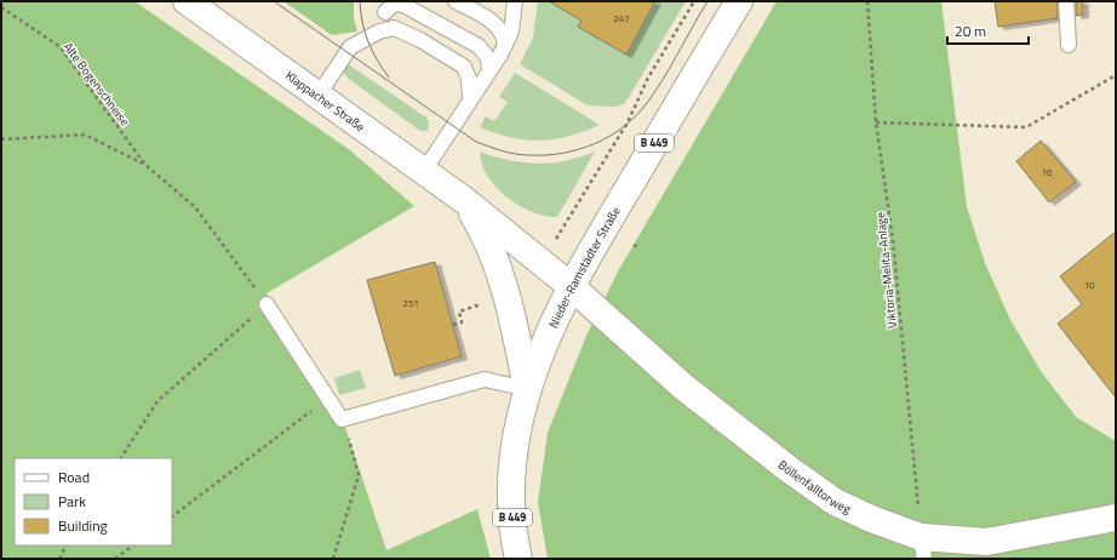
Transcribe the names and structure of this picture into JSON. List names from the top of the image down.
{
  "streets": {
    "main road": [
      "Klappacher Straße",
      "B 449",
      "Nieder-Ramstädter Straße",
      "Böllenfalltorweg"
    ],
    "path": ["Alte Bogenschneise", "Viktoria-Melita-Anlage"]
  },
  "crossings": [
    ["Klappacher Straße", "Nieder-Ramstädter Straße"],
    ["Klappacher Straße", "Böllenfalltorweg"],
    ["Nieder-Ramstädter Straße", "Böllenfalltorweg"],
    ["Viktoria-Melita-Anlage", "Böllenfalltorweg"]
  ],
  "house_numbers": [
    "247",
    "16",
    "10",
    "251"
  ],
  "legend": ["Road", "Park", "Building"],
  "scale_bar": "20 m"
}
